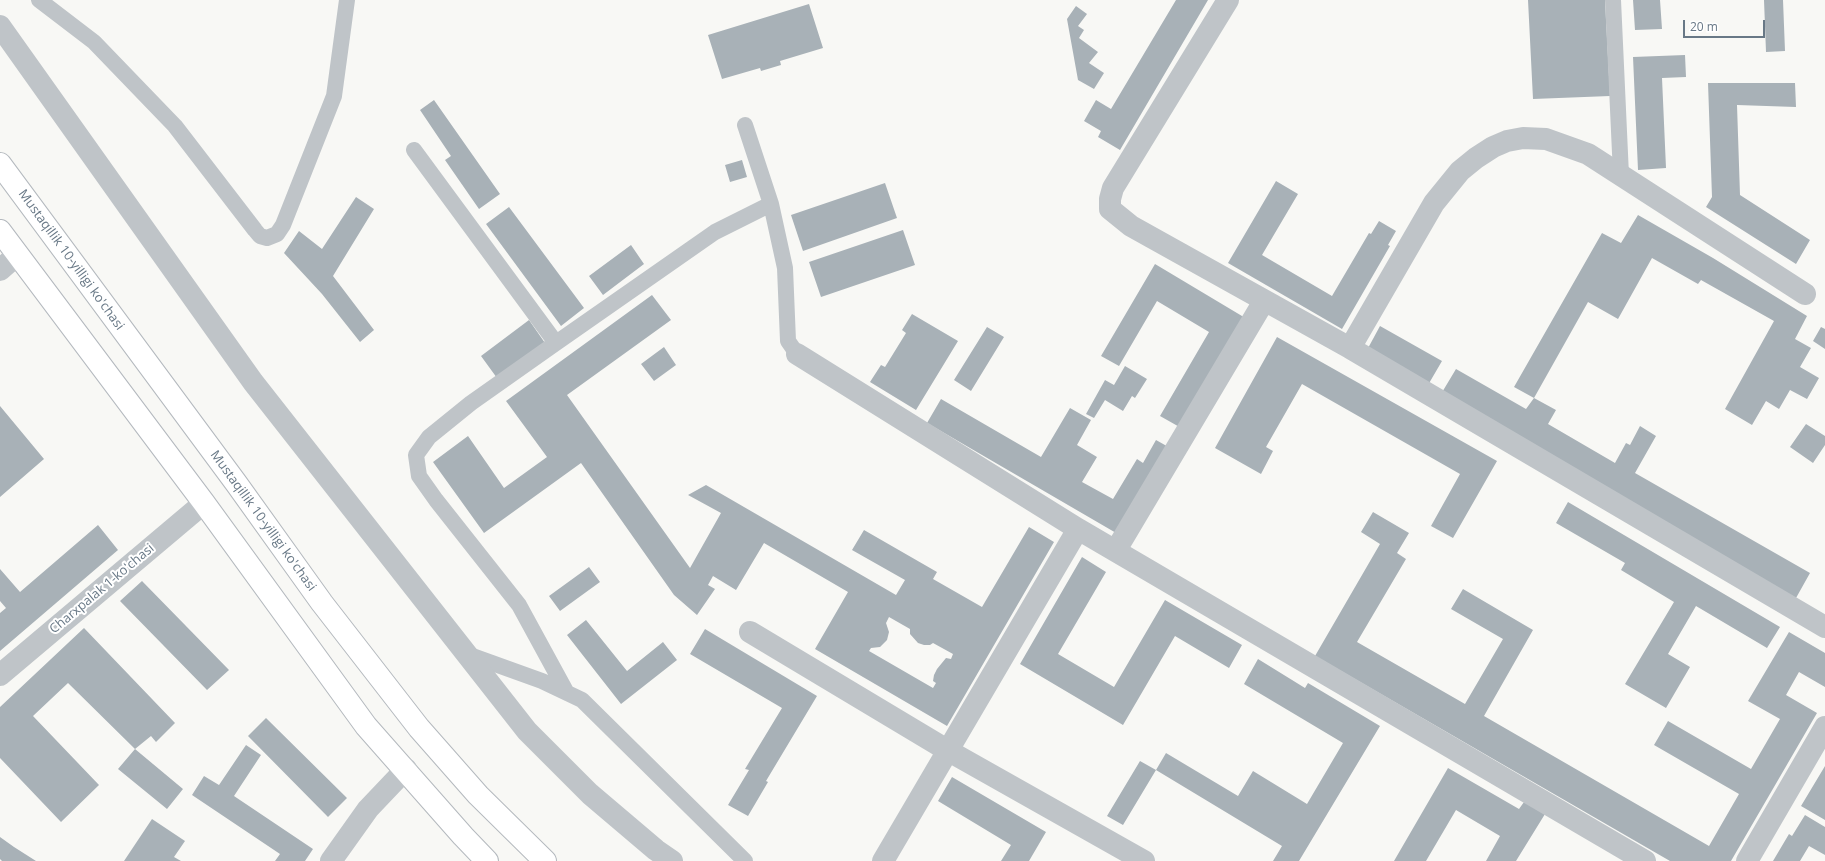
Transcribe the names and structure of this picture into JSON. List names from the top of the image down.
{
  "streets": {
    "main road": ["Mustaqillik 10-yilligi ko'chasi"],
    "street": ["Charxpalak 1-koʻchasi"]
  },
  "scale_bar": "20 m"
}
